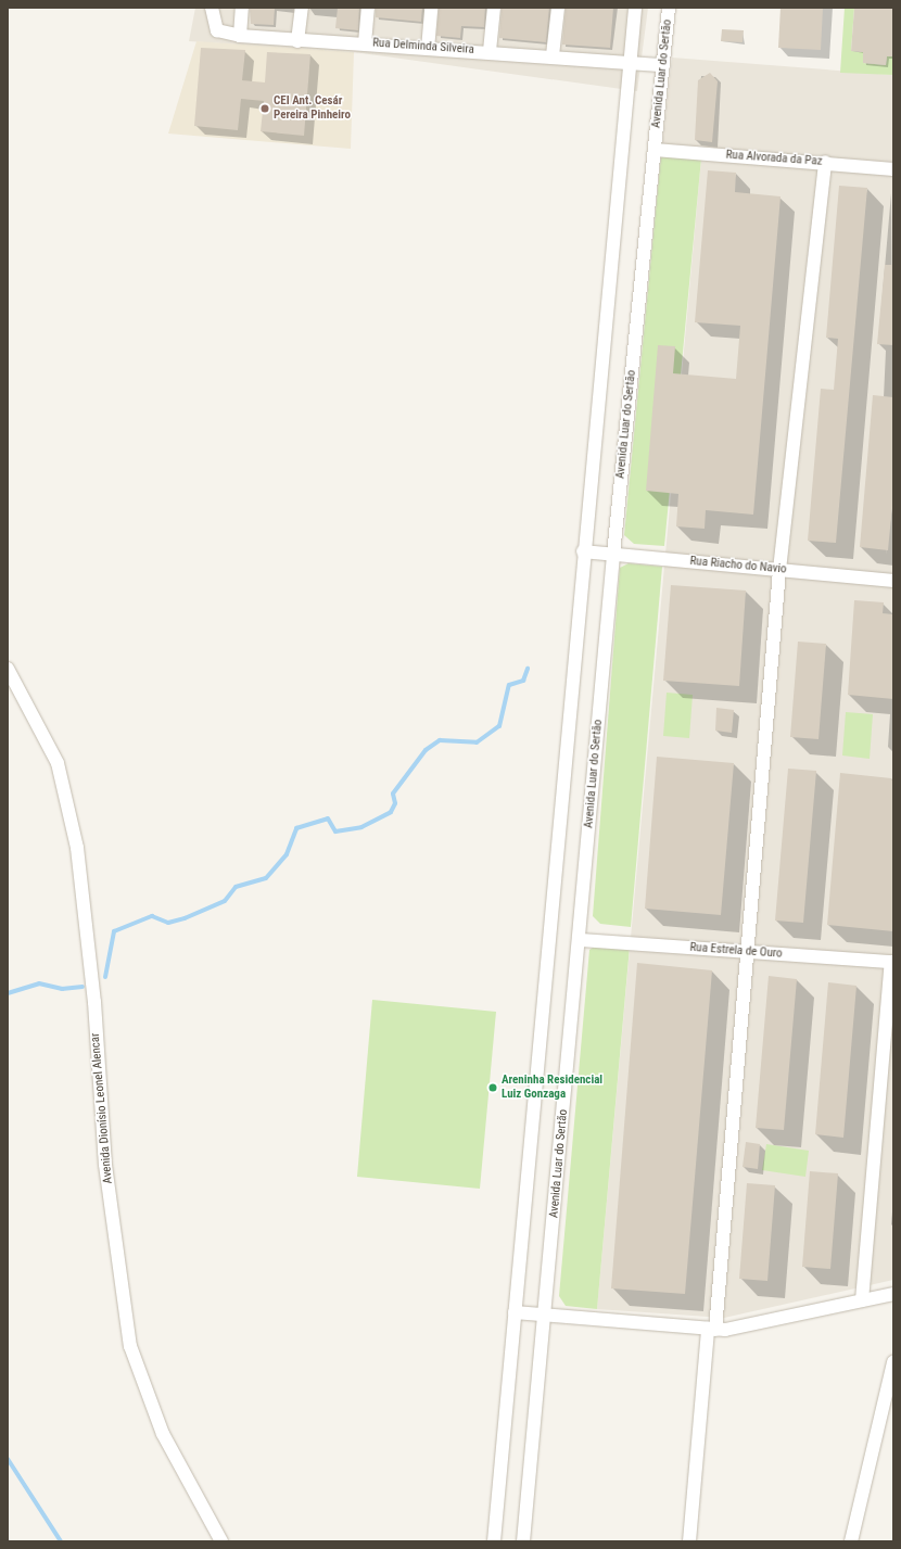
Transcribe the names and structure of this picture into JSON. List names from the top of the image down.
{
  "streets": {
    "street": [
      "Rua Delminda Silveira",
      "Avenida Luar do Sertão",
      "Rua Alvorada da Paz",
      "Rua Riacho do Navio",
      "Rua Estrela de Ouro",
      "Avenida Dionísio Leonel Alencar"
    ]
  },
  "crossings": [
    ["Rua Delminda Silveira", "Avenida Luar do Sertão"],
    ["Avenida Luar do Sertão", "Rua Alvorada da Paz"],
    ["Avenida Luar do Sertão", "Rua Riacho do Navio"],
    ["Avenida Luar do Sertão", "Rua Estrela de Ouro"]
  ],
  "places": ["CEI Ant. Cesár Pereira Pinheiro", "Areninha Residencial Luiz Gonzaga"]
}
